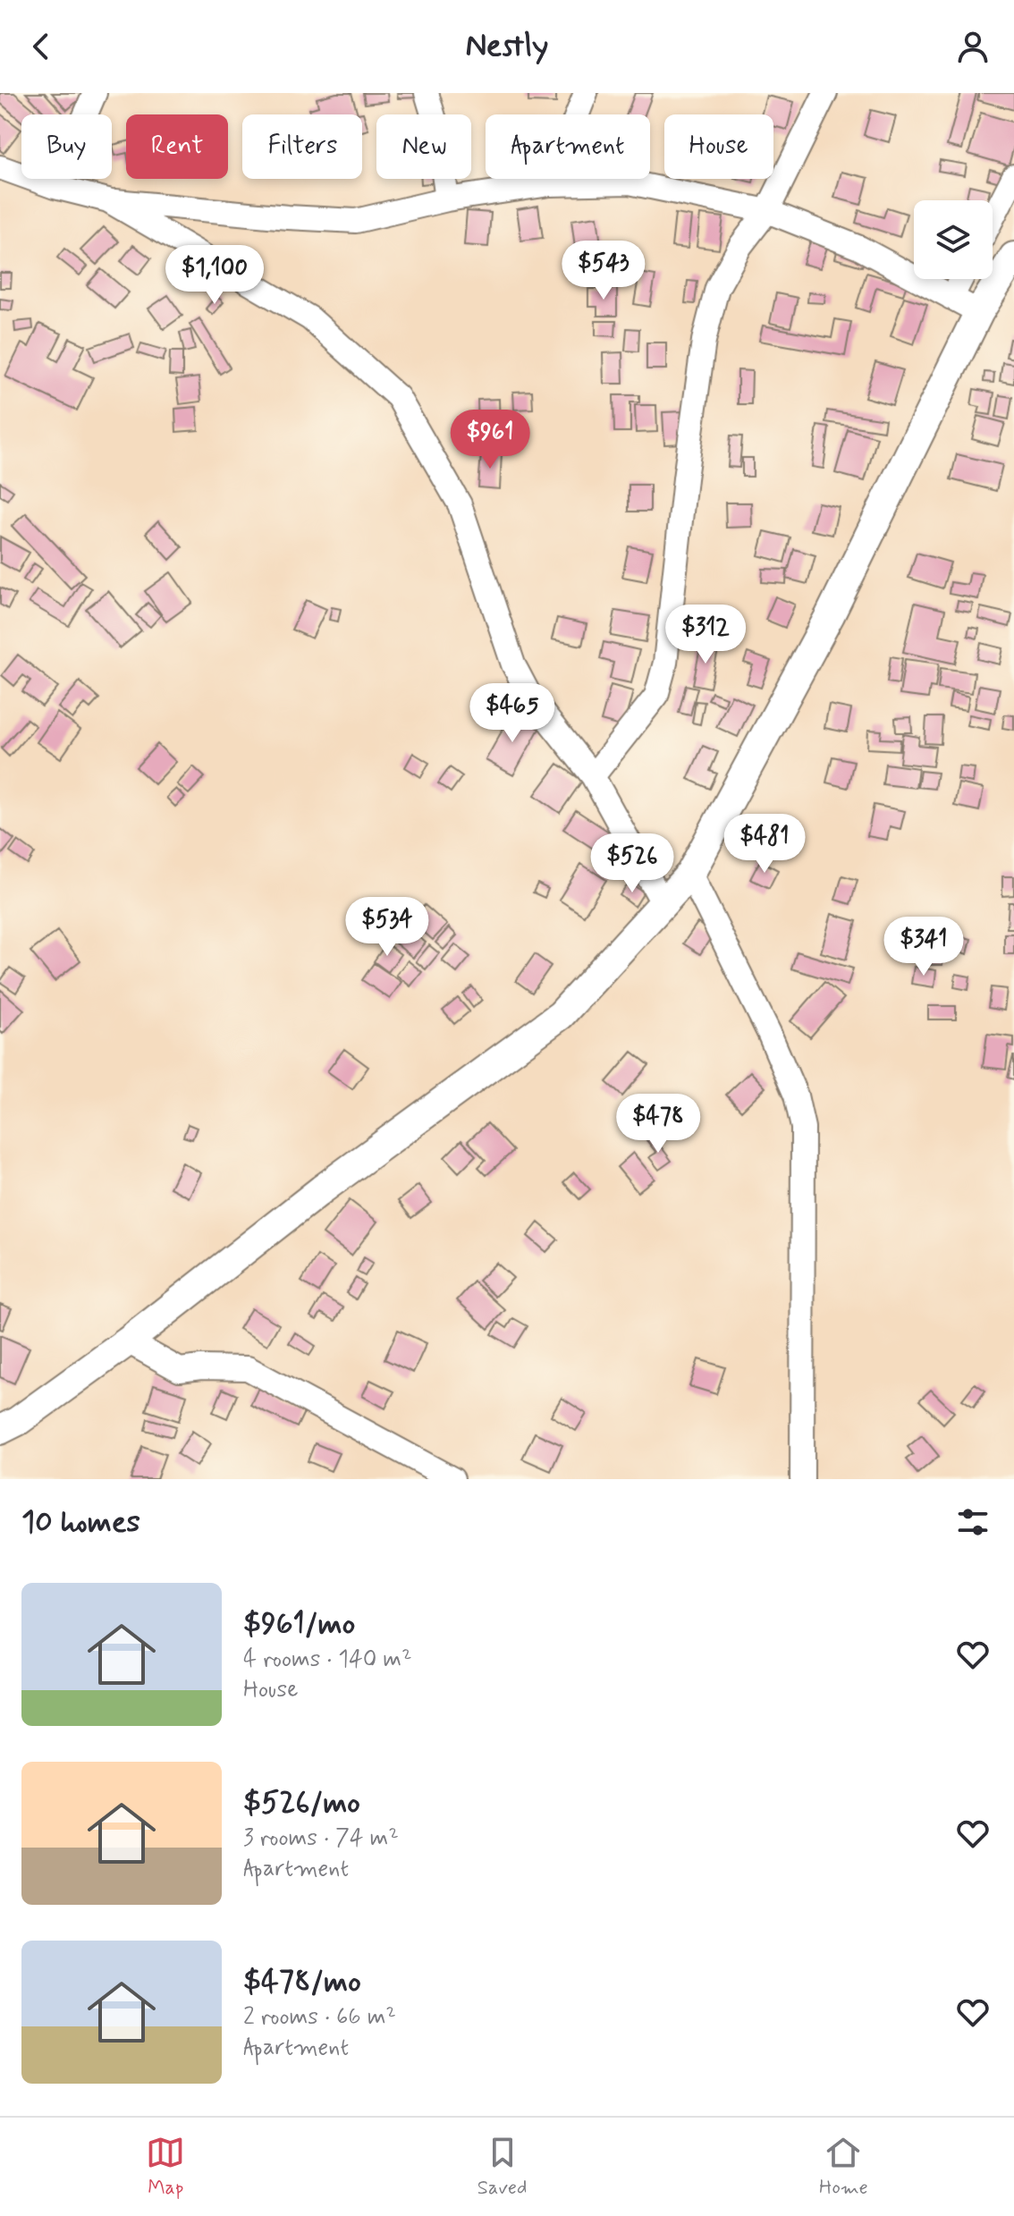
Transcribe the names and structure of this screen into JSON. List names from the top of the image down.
{
  "page": {
    "header": "Nestly",
    "chip": [
      "Buy",
      "Rent",
      "Filters",
      "New",
      "Apartment",
      "House"
    ],
    "price": [
      "$543",
      "$1,100",
      "$961",
      "$312",
      "$465",
      "$481",
      "$526",
      "$534",
      "$341",
      "$478"
    ],
    "heading": "10 homes",
    "list": [
      {
        "name": "$961/mo",
        "note": "4 rooms · 140 m² · House"
      },
      {
        "name": "$526/mo",
        "note": "3 rooms · 74 m² · Apartment"
      },
      {
        "name": "$478/mo",
        "note": "2 rooms · 66 m² · Apartment"
      }
    ],
    "tabs": ["Map", "Saved", "Home"]
  }
}
